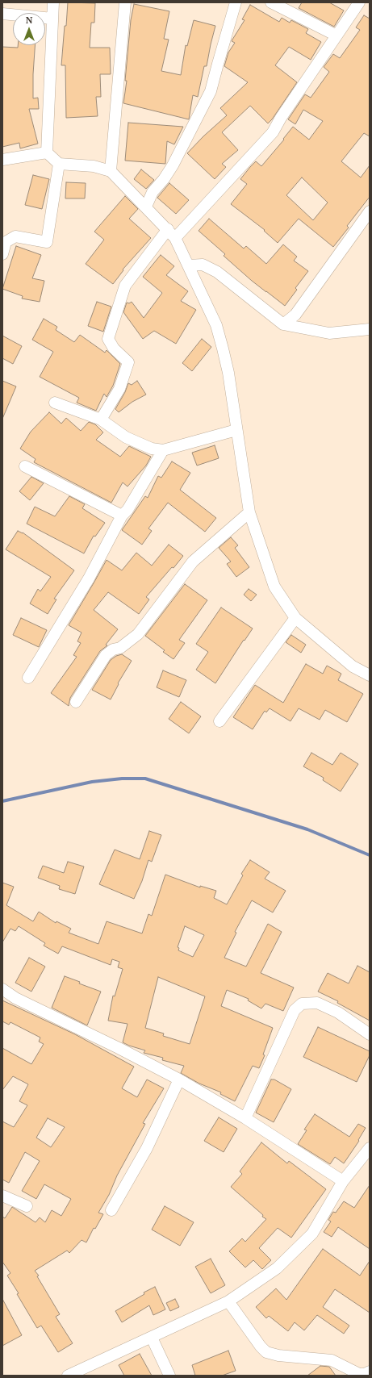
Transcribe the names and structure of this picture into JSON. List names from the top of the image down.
{
  "north": "top"
}
